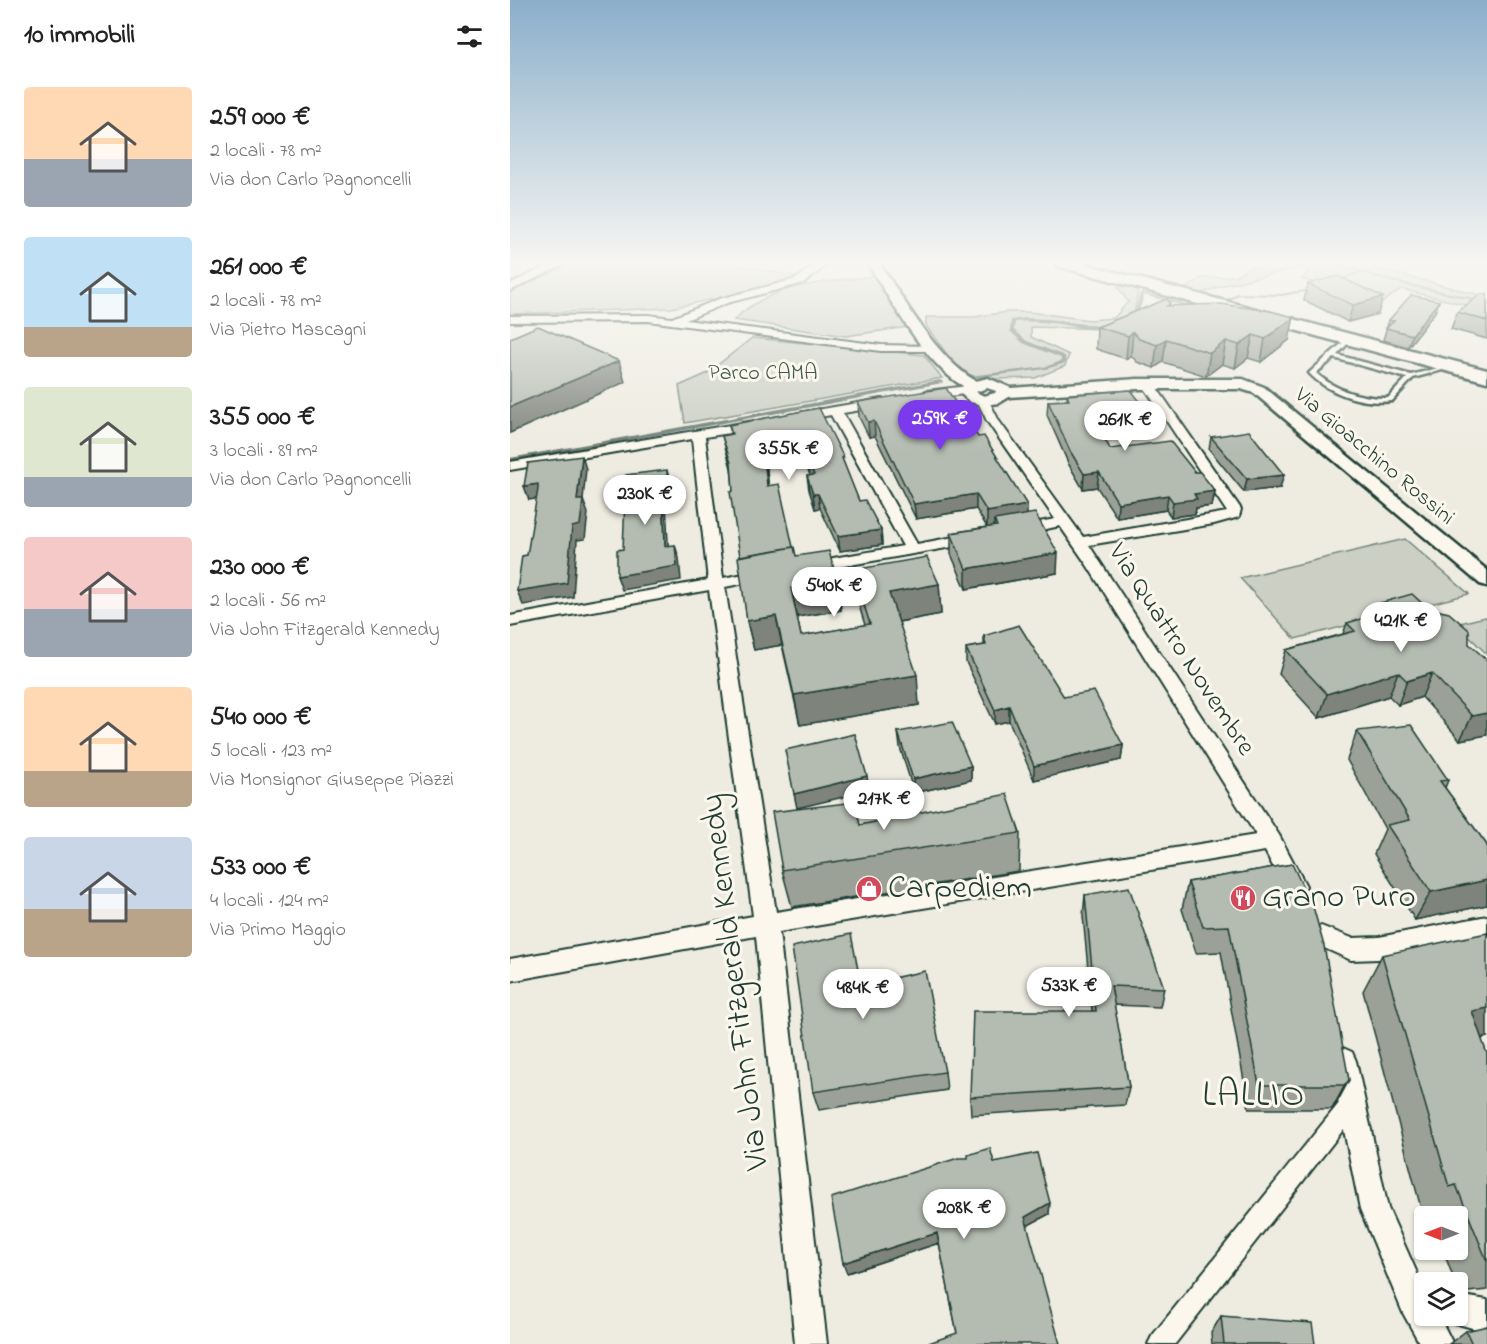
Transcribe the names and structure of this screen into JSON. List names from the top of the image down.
{
  "streets": {
    "street": ["Via Gioacchino Rossini", "Via Quattro Novembre", "Via John Fitzgerald Kennedy"]
  },
  "districts": ["LALLIO"],
  "parks": ["Parco CAMA"],
  "places": {
    "shop": ["Carpediem"],
    "restaurant": ["Grano Puro"]
  },
  "north": "left",
  "page": {
    "heading": "10 immobili",
    "list": [
      {
        "name": "259 000 €",
        "note": "2 locali · 78 m² · Via don Carlo Pagnoncelli"
      },
      {
        "name": "261 000 €",
        "note": "2 locali · 78 m² · Via Pietro Mascagni"
      },
      {
        "name": "355 000 €",
        "note": "3 locali · 89 m² · Via don Carlo Pagnoncelli"
      },
      {
        "name": "230 000 €",
        "note": "2 locali · 56 m² · Via John Fitzgerald Kennedy"
      },
      {
        "name": "540 000 €",
        "note": "5 locali · 123 m² · Via Monsignor Giuseppe Piazzi"
      },
      {
        "name": "533 000 €",
        "note": "4 locali · 124 m² · Via Primo Maggio"
      }
    ],
    "price": [
      "259K €",
      "261K €",
      "355K €",
      "230K €",
      "540K €",
      "421K €",
      "217K €",
      "533K €",
      "484K €",
      "208K €"
    ]
  }
}
